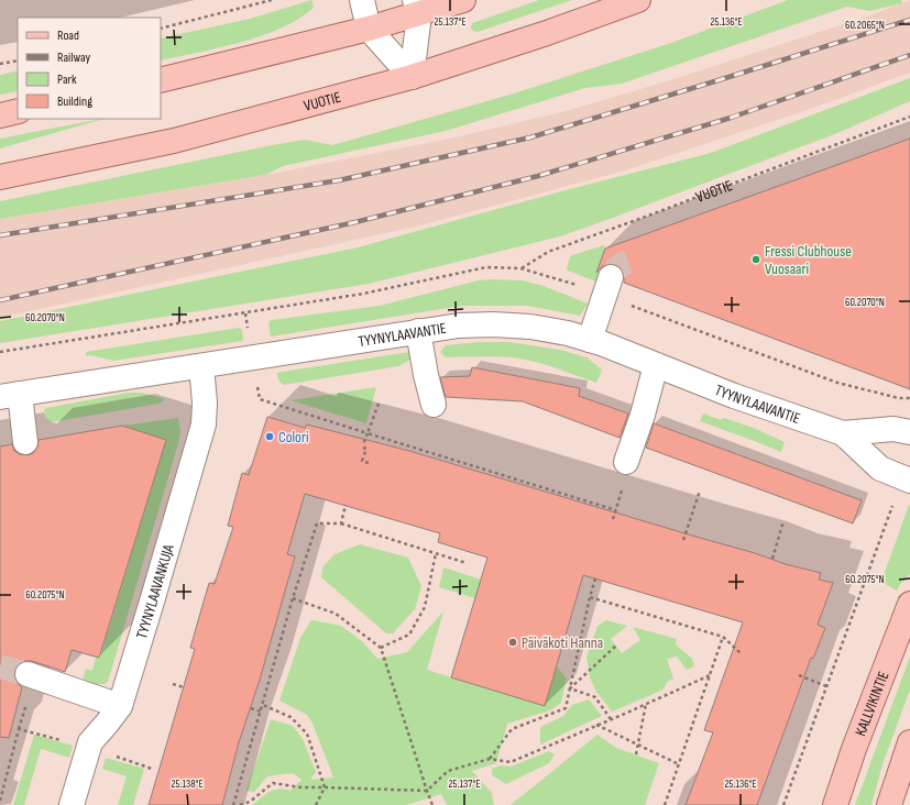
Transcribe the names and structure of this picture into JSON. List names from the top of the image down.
{
  "streets": {
    "main road": ["VUOTIE", "KALLVIKINTIE"],
    "street": ["TYYNYLAAVANTIE", "TYYNYLAAVANKUJA"]
  },
  "crossings": [
    ["TYYNYLAAVANTIE", "TYYNYLAAVANKUJA"]
  ],
  "places": ["Fressi Clubhouse Vuosaari", "Colori", "Päiväkoti Hanna"],
  "legend": [
    "Road",
    "Railway",
    "Park",
    "Building"
  ],
  "coordinates": [
    "25.137°E",
    "25.136°E",
    "60.2065°N",
    "60.2070°N",
    "60.2075°N",
    "25.138°E"
  ]
}
